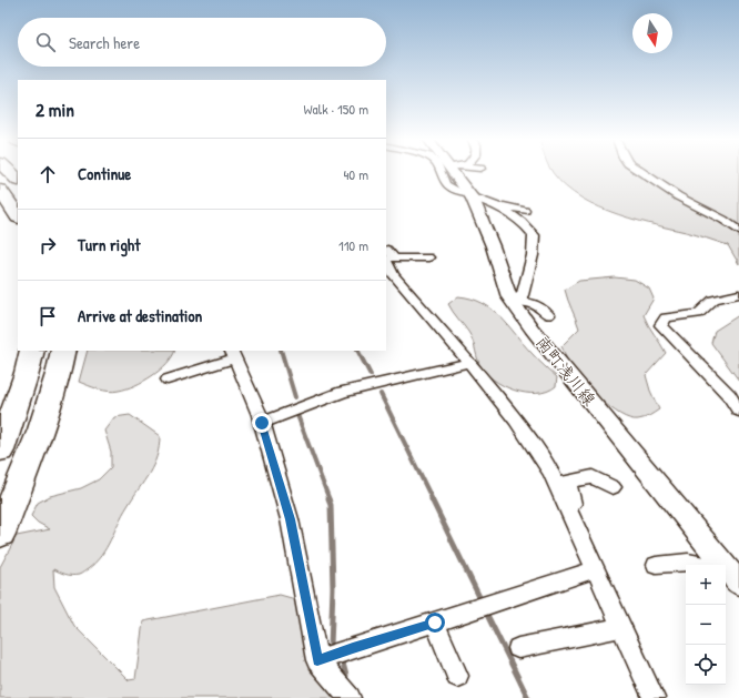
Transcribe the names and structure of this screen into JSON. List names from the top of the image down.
{
  "streets": {
    "street": ["南町浅川線"]
  },
  "north": "bottom",
  "page": {
    "search": "Search here",
    "heading": ["2 min", "Walk · 150 m"],
    "list": [
      ["Continue", "40 m"],
      ["Turn right", "110 m"],
      "Arrive at destination"
    ],
    "map_buttons": ["+", "−"]
  }
}
